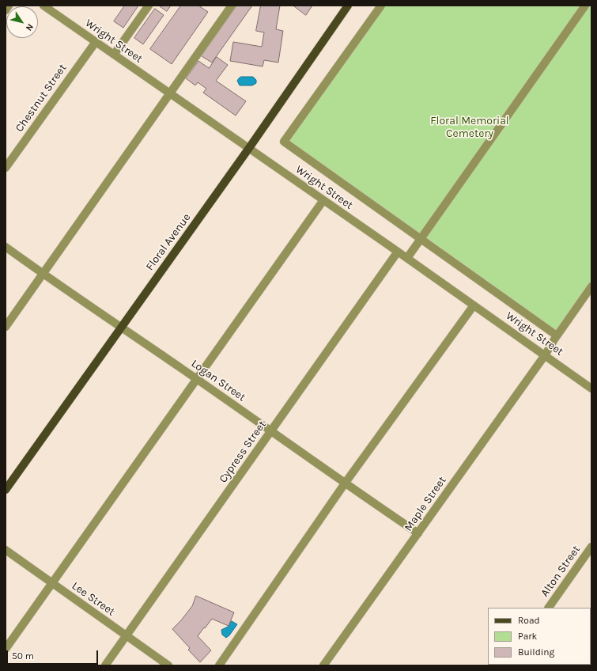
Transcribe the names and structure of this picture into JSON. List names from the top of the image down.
{
  "streets": {
    "main road": ["Floral Avenue"],
    "street": [
      "Wright Street",
      "Chestnut Street",
      "Logan Street",
      "Cypress Street",
      "Maple Street",
      "Alton Street",
      "Lee Street"
    ]
  },
  "crossings": [
    ["Wright Street", "Chestnut Street"],
    ["Wright Street", "Floral Avenue"],
    ["Wright Street", "Cypress Street"],
    ["Wright Street", "Maple Street"],
    ["Floral Avenue", "Logan Street"],
    ["Logan Street", "Cypress Street"],
    ["Logan Street", "Maple Street"],
    ["Cypress Street", "Lee Street"]
  ],
  "parks": ["Floral Memorial Cemetery"],
  "legend": ["Road", "Park", "Building"],
  "scale_bar": "50 m",
  "north": "bottom right"
}
